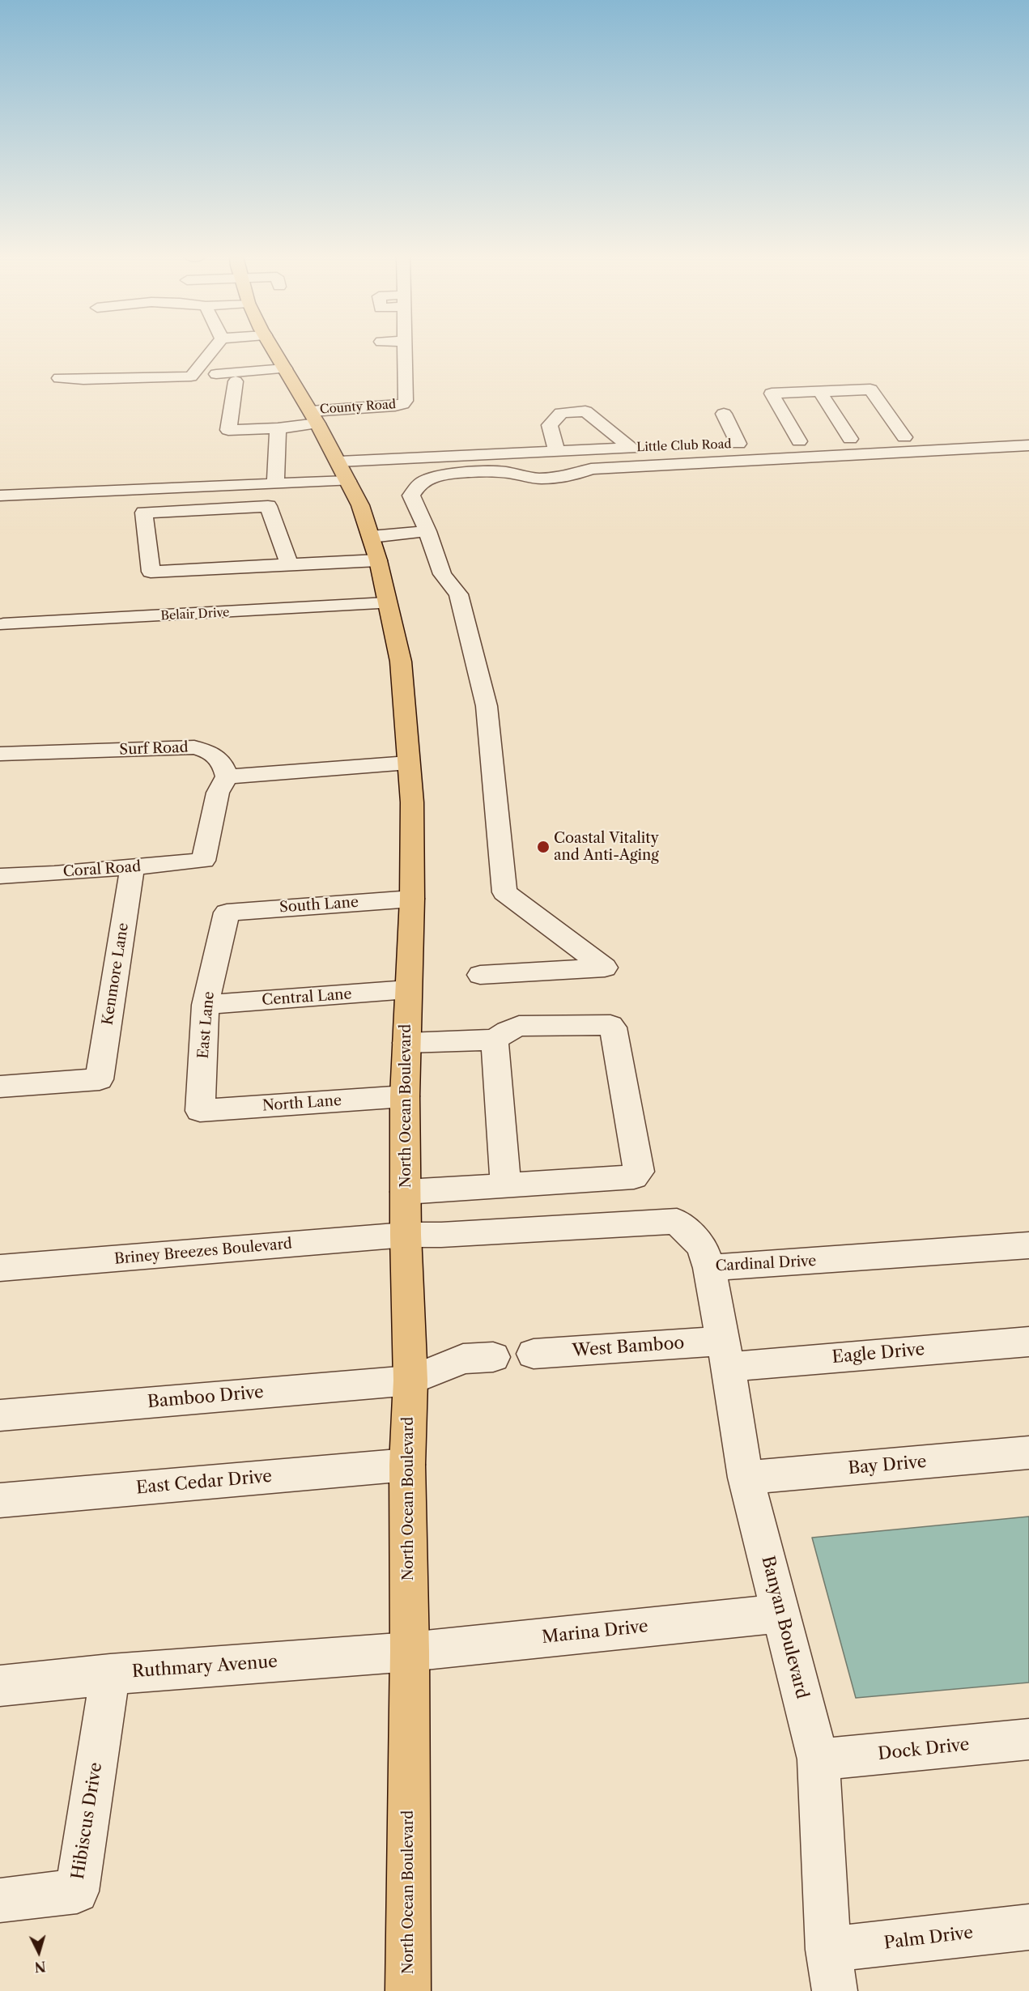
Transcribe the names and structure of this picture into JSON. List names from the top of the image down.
{
  "streets": {
    "main road": ["North Ocean Boulevard"],
    "street": [
      "County Road",
      "Little Club Road",
      "Belair Drive",
      "Surf Road",
      "Coral Road",
      "South Lane",
      "Kenmore Lane",
      "Central Lane",
      "East Lane",
      "North Lane",
      "Briney Breezes Boulevard",
      "Cardinal Drive",
      "West Bamboo",
      "Eagle Drive",
      "Bamboo Drive",
      "Bay Drive",
      "East Cedar Drive",
      "Banyan Boulevard",
      "Marina Drive",
      "Ruthmary Avenue",
      "Dock Drive",
      "Hibiscus Drive",
      "Palm Drive"
    ]
  },
  "crossings": [
    ["County Road", "North Ocean Boulevard"],
    ["Little Club Road", "North Ocean Boulevard"],
    ["Belair Drive", "North Ocean Boulevard"],
    ["Surf Road", "Coral Road"],
    ["Coral Road", "Kenmore Lane"],
    ["South Lane", "East Lane"],
    ["South Lane", "North Ocean Boulevard"],
    ["Central Lane", "East Lane"],
    ["Central Lane", "North Ocean Boulevard"],
    ["East Lane", "North Lane"],
    ["North Lane", "North Ocean Boulevard"],
    ["North Ocean Boulevard", "Briney Breezes Boulevard"],
    ["North Ocean Boulevard", "Cardinal Drive"],
    ["North Ocean Boulevard", "Bamboo Drive"],
    ["North Ocean Boulevard", "East Cedar Drive"],
    ["North Ocean Boulevard", "Marina Drive"],
    ["North Ocean Boulevard", "Ruthmary Avenue"],
    ["Briney Breezes Boulevard", "Cardinal Drive"],
    ["Cardinal Drive", "Banyan Boulevard"],
    ["West Bamboo", "Eagle Drive"],
    ["West Bamboo", "Banyan Boulevard"],
    ["Eagle Drive", "Banyan Boulevard"],
    ["Bay Drive", "Banyan Boulevard"],
    ["Banyan Boulevard", "Marina Drive"],
    ["Banyan Boulevard", "Dock Drive"],
    ["Banyan Boulevard", "Palm Drive"],
    ["Marina Drive", "Ruthmary Avenue"],
    ["Ruthmary Avenue", "Hibiscus Drive"]
  ],
  "places": ["Coastal Vitality and Anti-Aging"],
  "north": "bottom"
}
